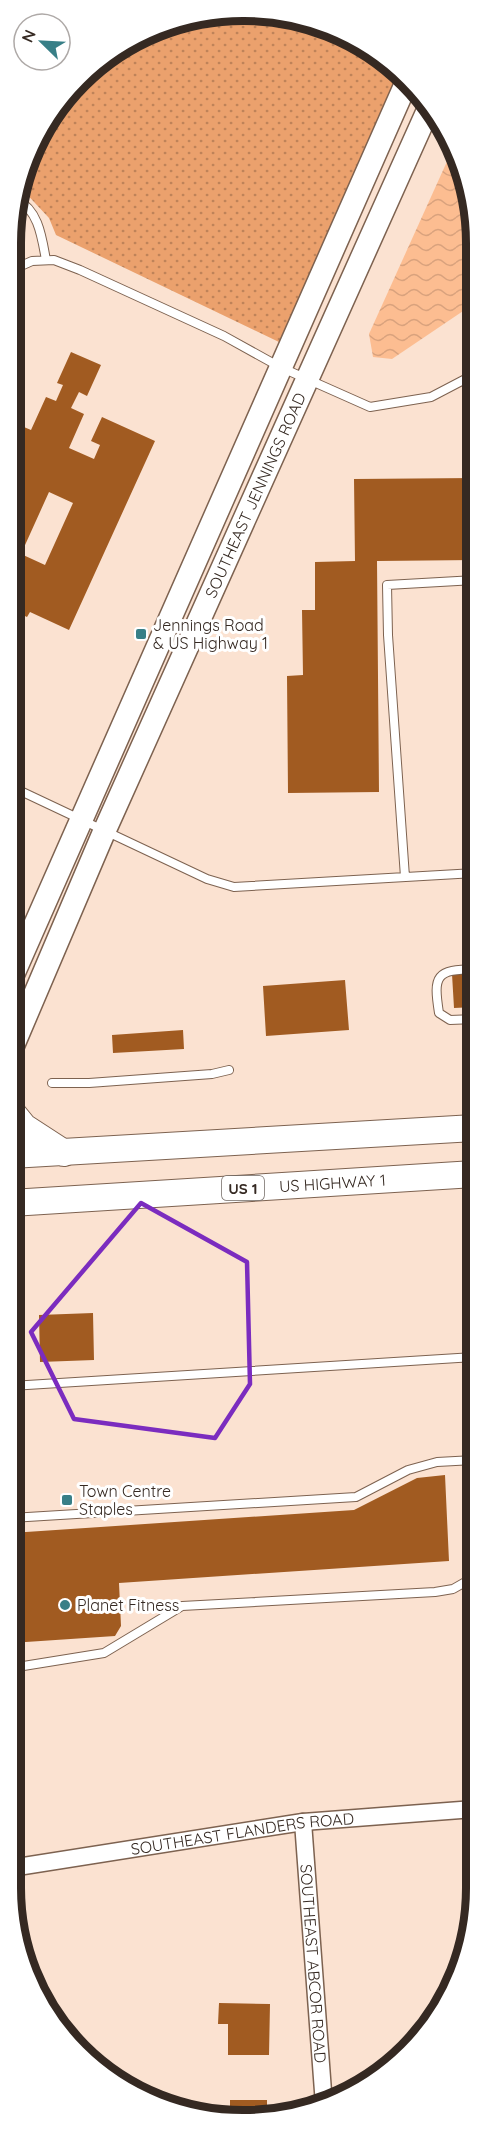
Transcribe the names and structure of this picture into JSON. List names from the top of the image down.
{
  "streets": {
    "main road": ["US HIGHWAY 1", "US 1"],
    "street": ["SOUTHEAST JENNINGS ROAD", "SOUTHEAST FLANDERS ROAD", "SOUTHEAST ABCOR ROAD"]
  },
  "crossings": [
    ["SOUTHEAST FLANDERS ROAD", "SOUTHEAST ABCOR ROAD"]
  ],
  "places": {
    "transit": ["Jennings Road & US Highway 1", "Town Centre Staples"],
    "other": ["Planet Fitness"]
  },
  "north": "top left"
}
